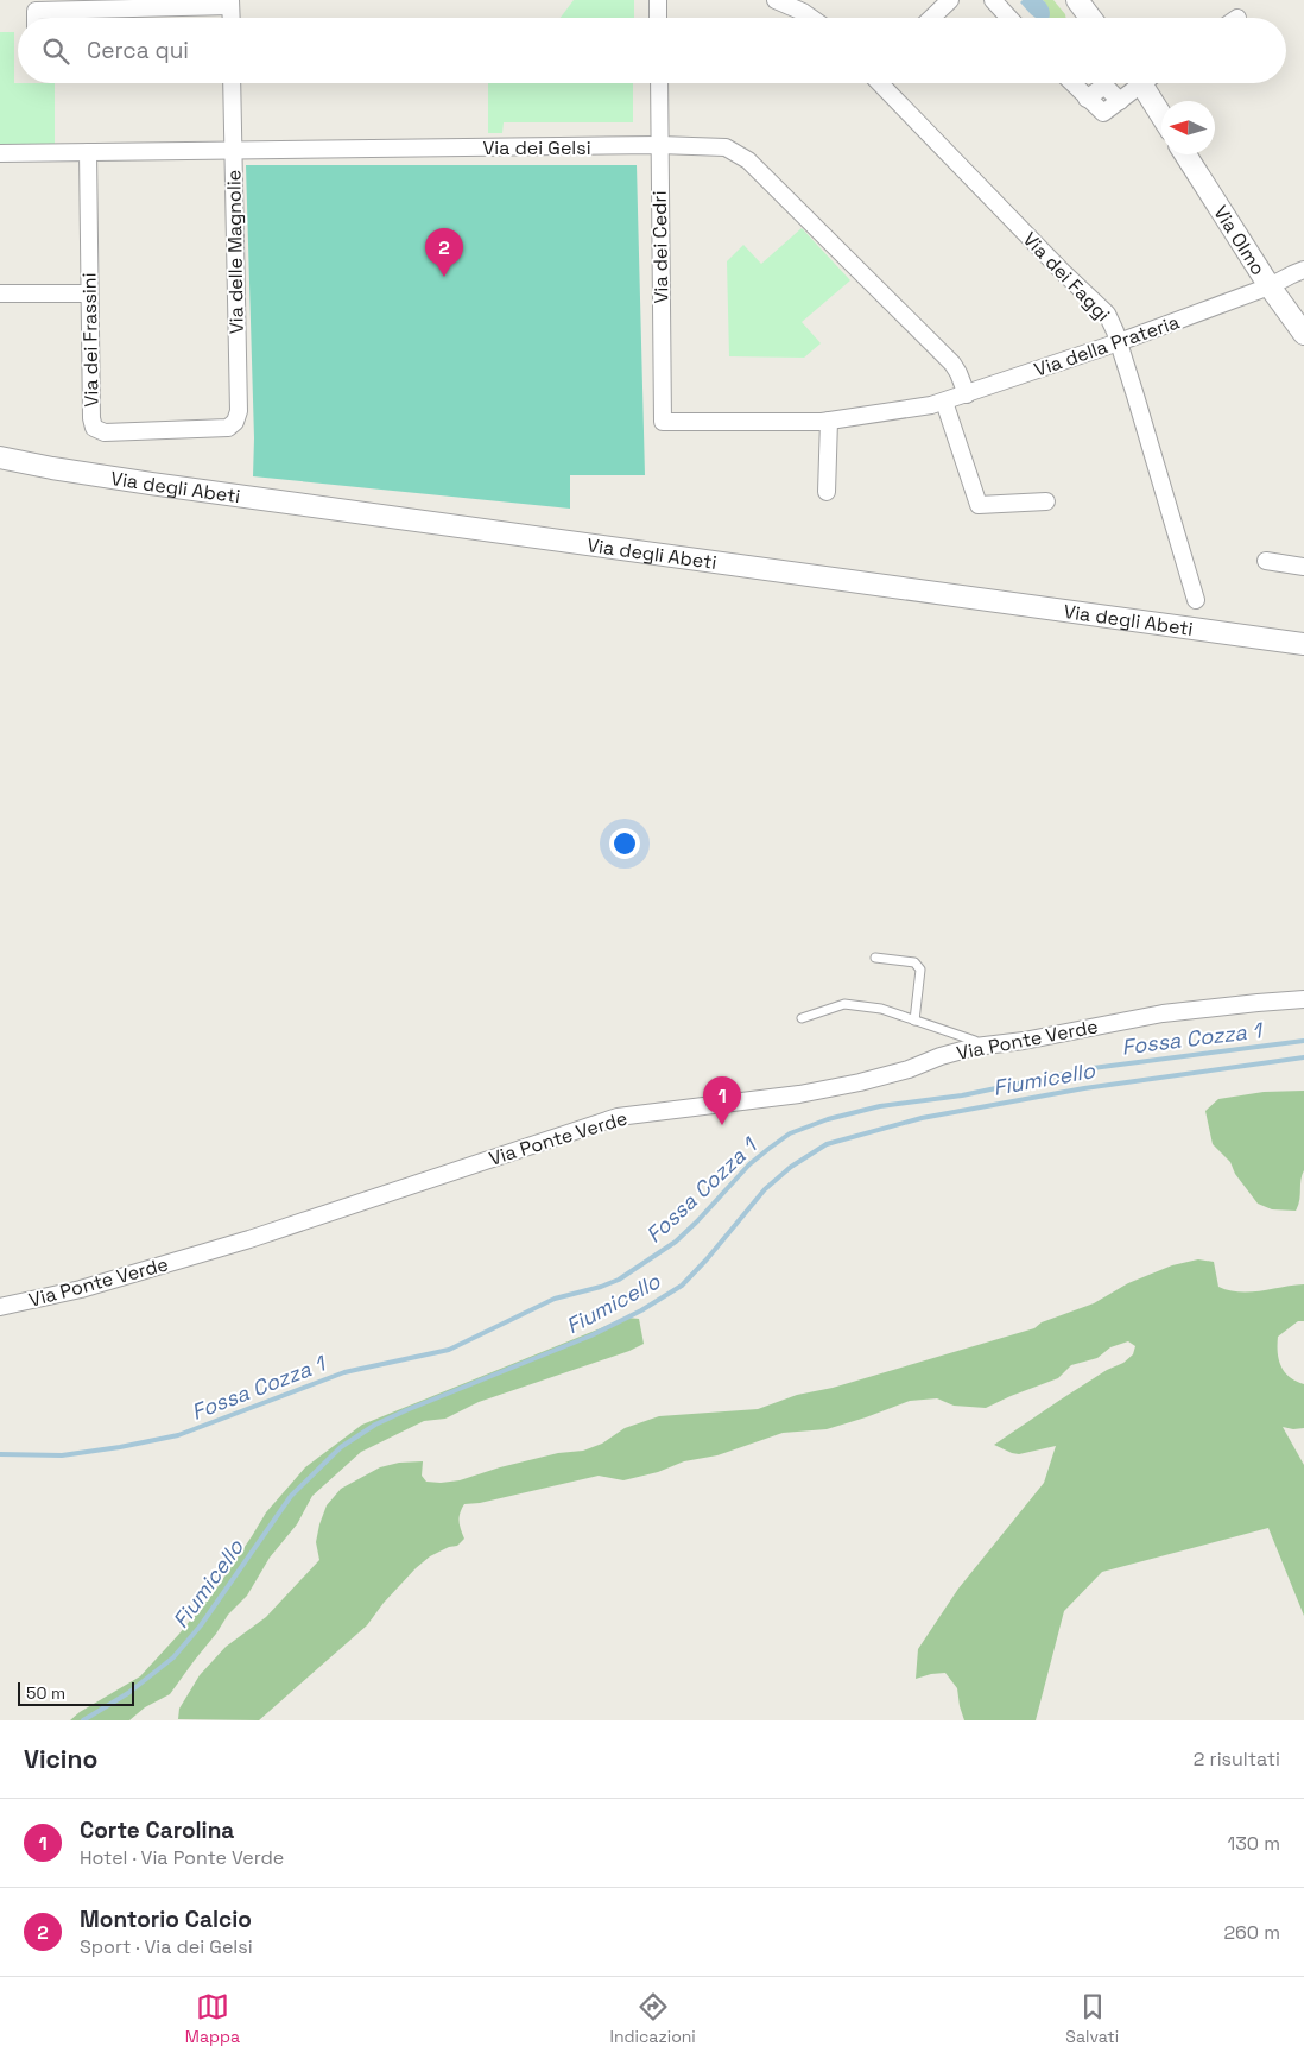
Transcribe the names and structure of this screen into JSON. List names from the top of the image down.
{
  "streets": {
    "street": [
      "Via dei Gelsi",
      "Via Olmo",
      "Via dei Cedri",
      "Via delle Magnolie",
      "Via dei Faggi",
      "Via dei Frassini",
      "Via della Prateria",
      "Via degli Abeti",
      "Via Ponte Verde"
    ]
  },
  "crossings": [
    ["Via dei Gelsi", "Via dei Cedri"],
    ["Via dei Gelsi", "Via delle Magnolie"],
    ["Via dei Gelsi", "Via dei Frassini"],
    ["Via dei Gelsi", "Via della Prateria"],
    ["Via Olmo", "Via della Prateria"],
    ["Via dei Cedri", "Via della Prateria"],
    ["Via delle Magnolie", "Via dei Frassini"],
    ["Via dei Faggi", "Via della Prateria"]
  ],
  "water": ["Fossa Cozza 1", "Fiumicello"],
  "scale_bar": "50 m",
  "north": "left",
  "page": {
    "search": "Cerca qui",
    "pins": ["2", "1"],
    "scale": "50 m",
    "heading": ["Vicino", "2 risultati"],
    "list": [
      {
        "mark": "1",
        "name": "Corte Carolina",
        "note": "Hotel · Via Ponte Verde",
        "value": "130 m"
      },
      {
        "mark": "2",
        "name": "Montorio Calcio",
        "note": "Sport · Via dei Gelsi",
        "value": "260 m"
      }
    ],
    "nav": ["Mappa", "Indicazioni", "Salvati"]
  }
}
